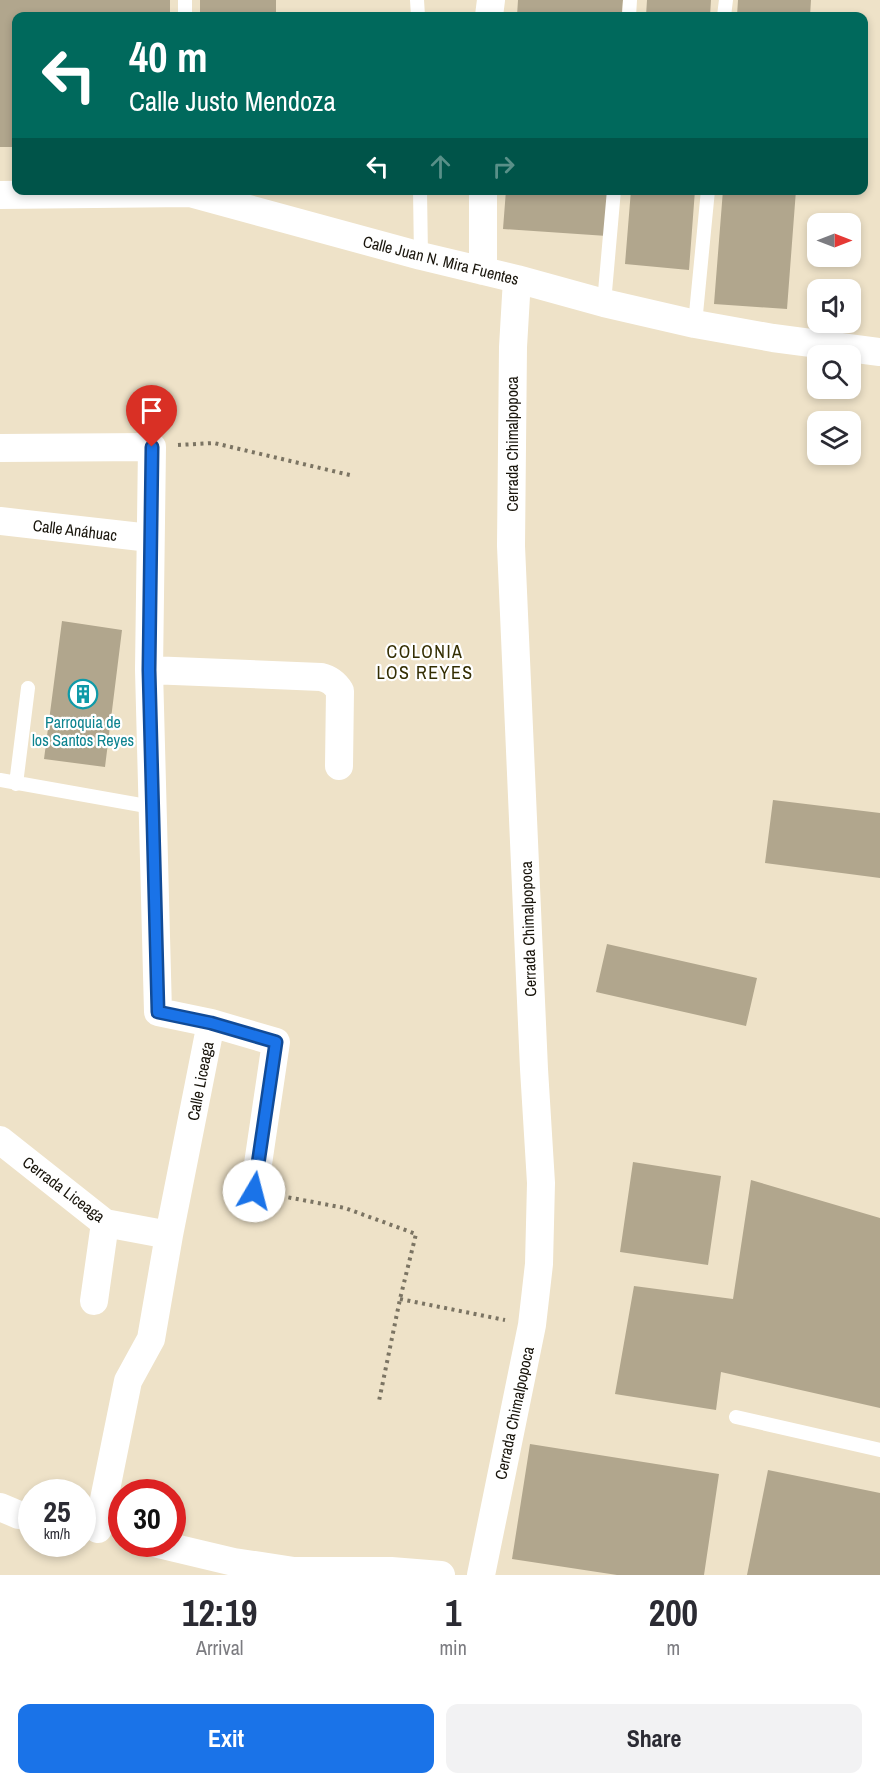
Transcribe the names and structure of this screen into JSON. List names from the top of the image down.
{
  "streets": {
    "street": [
      "Calle Juan N. Mira Fuentes",
      "Cerrada Chimalpopoca",
      "Calle Anáhuac",
      "Calle Liceaga",
      "Cerrada Liceaga"
    ]
  },
  "crossings": [
    ["Calle Juan N. Mira Fuentes", "Cerrada Chimalpopoca"],
    ["Calle Anáhuac", "Calle Liceaga"],
    ["Calle Liceaga", "Cerrada Liceaga"]
  ],
  "districts": ["COLONIA LOS REYES"],
  "places": {
    "building": ["Parroquia de los Santos Reyes"]
  },
  "north": "right",
  "page": {
    "turn": ["40 m", "Calle Justo Mendoza"],
    "speed": "25 km/h",
    "limit": "30",
    "eta": [
      "12:19",
      "Arrival",
      "1",
      "min",
      "200",
      "m"
    ],
    "buttons": ["Exit", "Share"]
  }
}
